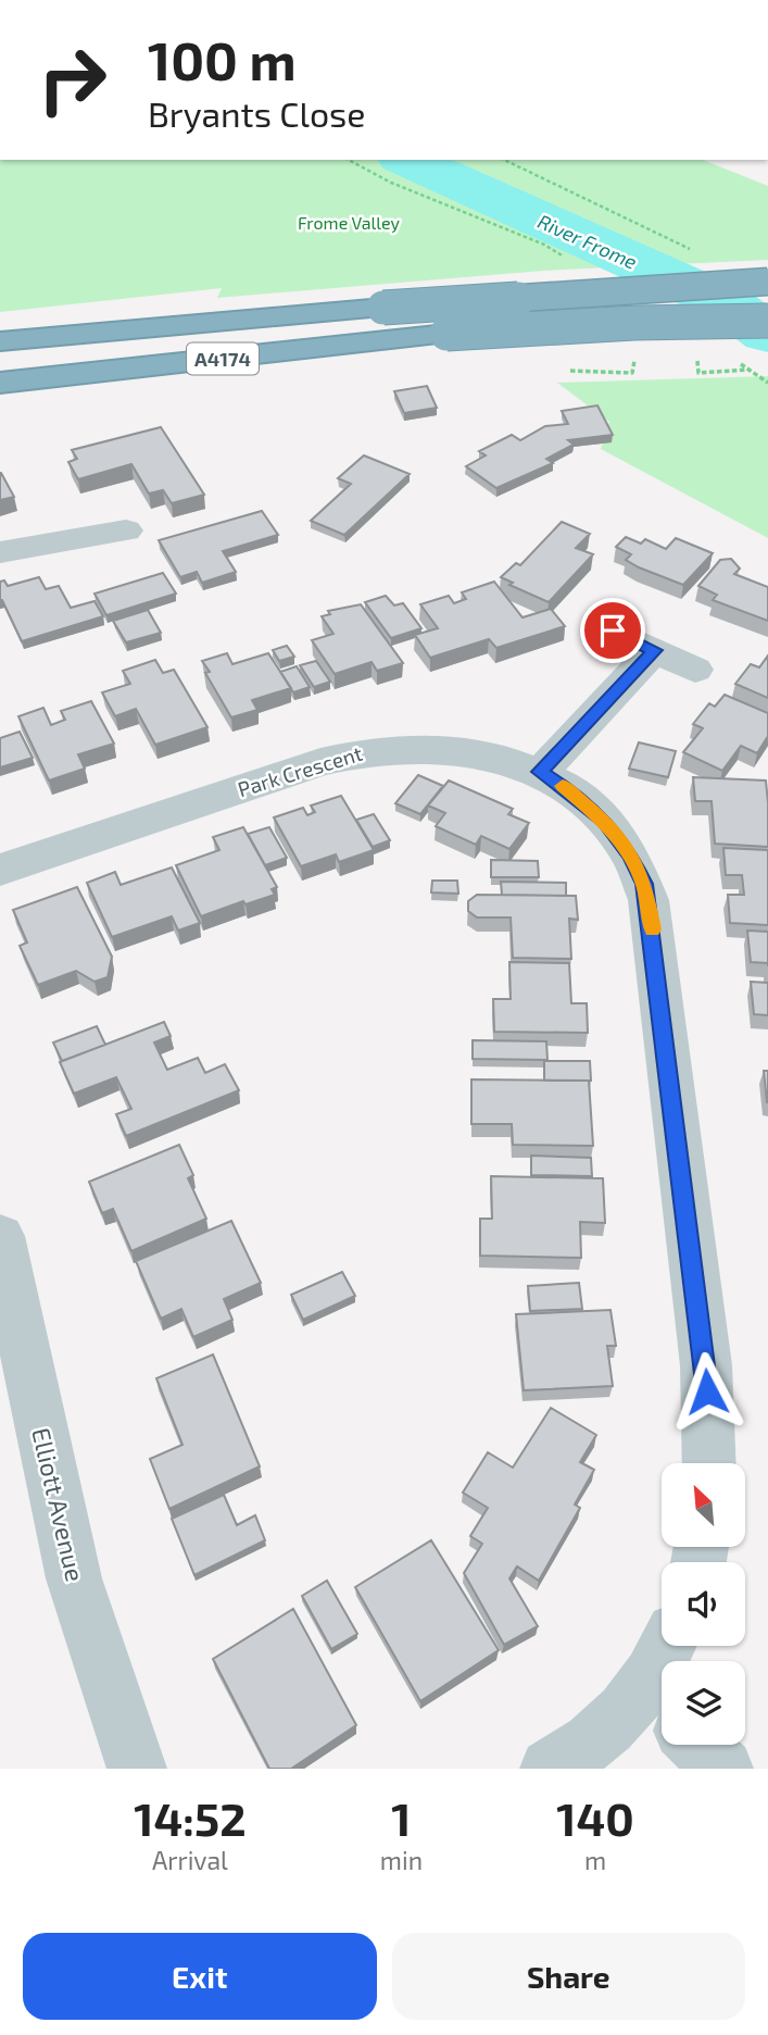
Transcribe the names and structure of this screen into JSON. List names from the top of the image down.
{
  "streets": {
    "highway": ["A4174"],
    "street": ["Park Crescent", "Elliott Avenue"]
  },
  "water": ["River Frome"],
  "parks": ["Frome Valley"],
  "north": "top left",
  "page": {
    "turn": ["100 m", "Bryants Close"],
    "eta": [
      "14:52",
      "Arrival",
      "1",
      "min",
      "140",
      "m"
    ],
    "buttons": ["Exit", "Share"]
  }
}
